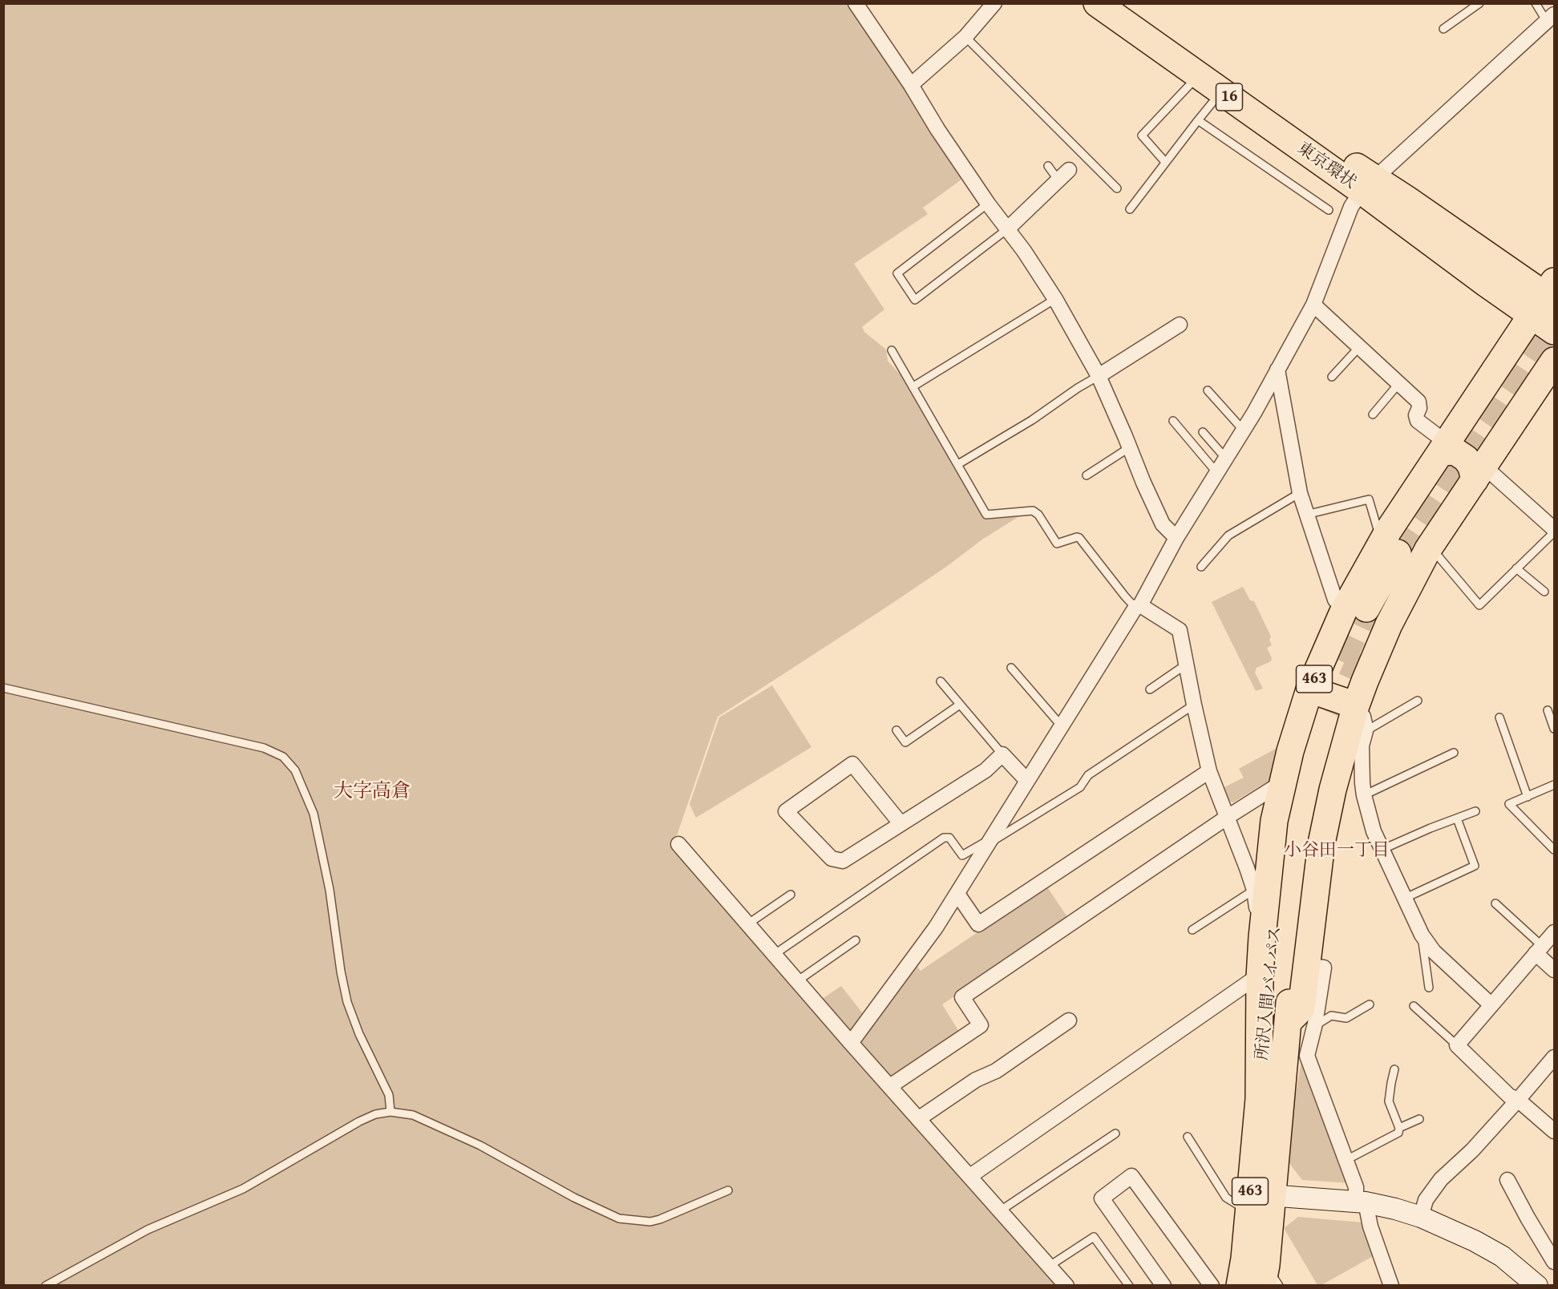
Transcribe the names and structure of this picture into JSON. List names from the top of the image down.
{
  "streets": {
    "highway": [
      "16",
      "東京環状",
      "463",
      "所沢入間バイパス"
    ]
  },
  "crossings": [
    ["東京環状", "463"],
    ["463", "所沢入間バイパス"]
  ],
  "districts": ["大字高倉", "小谷田一丁目"]
}
